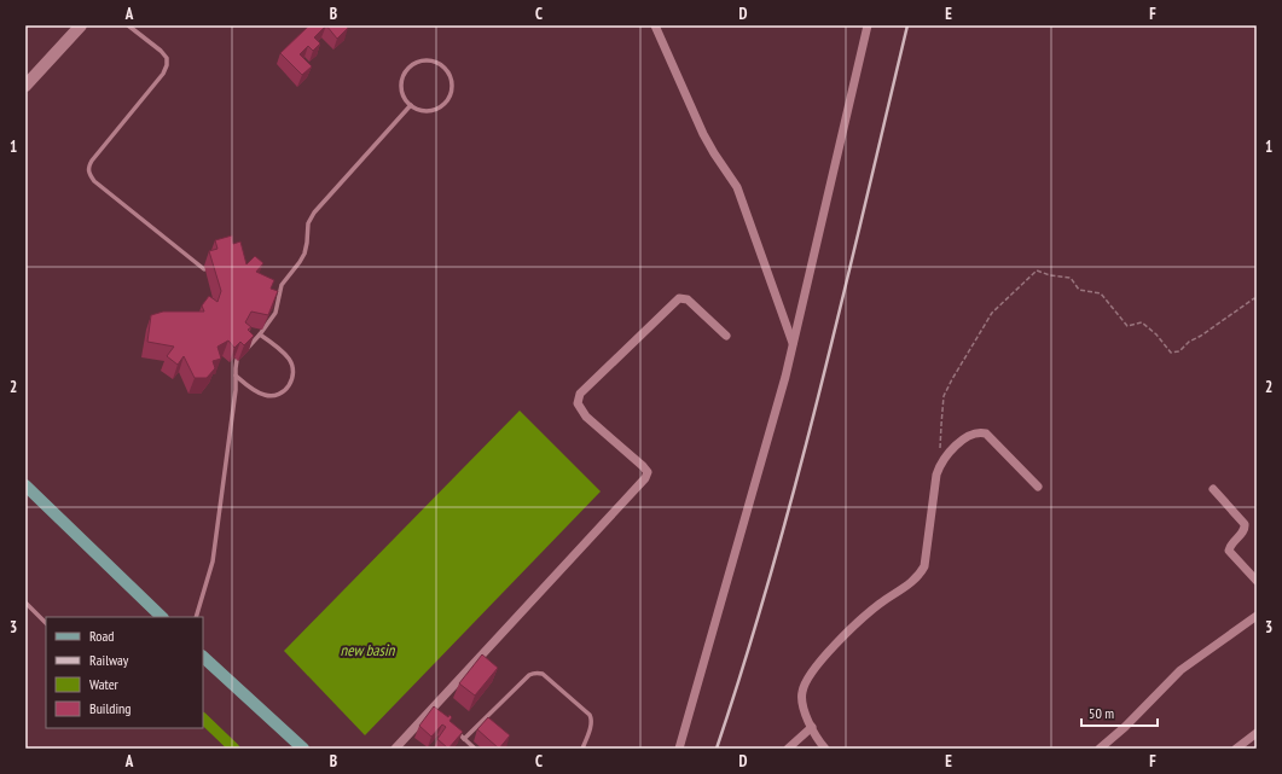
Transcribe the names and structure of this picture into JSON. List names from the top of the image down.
{
  "water": ["new basin"],
  "legend": [
    "Road",
    "Railway",
    "Water",
    "Building"
  ],
  "scale_bar": "50 m",
  "grid": {
    "columns": [
      "A",
      "B",
      "C",
      "D",
      "E",
      "F"
    ],
    "rows": ["1", "2", "3"]
  }
}
